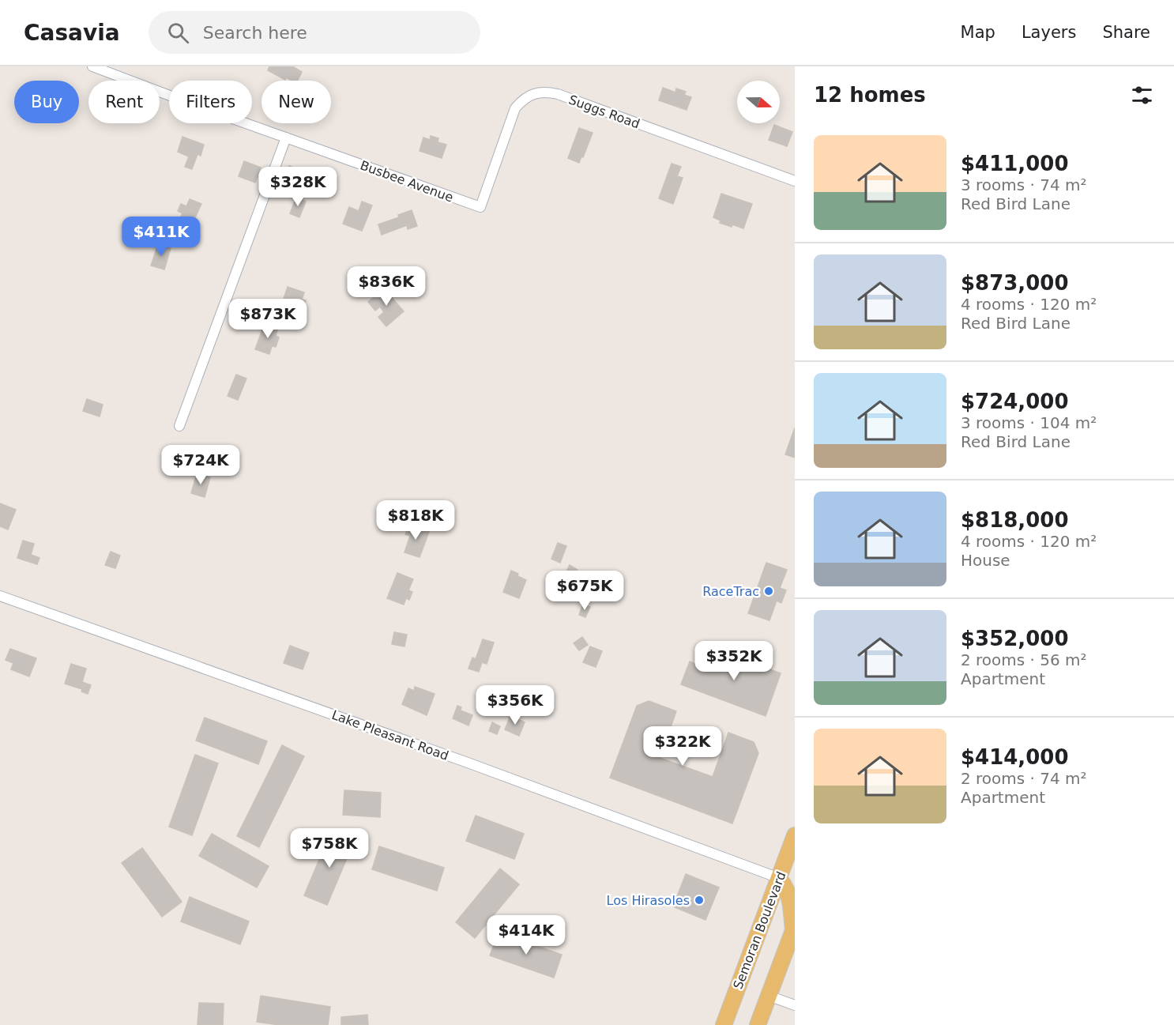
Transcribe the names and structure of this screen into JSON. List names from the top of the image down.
{
  "streets": {
    "main road": ["Semoran Boulevard"],
    "street": ["Suggs Road", "Busbee Avenue", "Lake Pleasant Road"]
  },
  "crossings": [
    ["Suggs Road", "Busbee Avenue"],
    ["Lake Pleasant Road", "Semoran Boulevard"]
  ],
  "places": ["RaceTrac", "Los Hirasoles"],
  "north": "right",
  "page": {
    "header": "Casavia",
    "search": "Search here",
    "nav": ["Map", "Layers", "Share"],
    "heading": "12 homes",
    "chip": [
      "Buy",
      "Rent",
      "Filters",
      "New"
    ],
    "list": [
      {
        "name": "$411,000",
        "note": "3 rooms · 74 m² · Red Bird Lane"
      },
      {
        "name": "$873,000",
        "note": "4 rooms · 120 m² · Red Bird Lane"
      },
      {
        "name": "$724,000",
        "note": "3 rooms · 104 m² · Red Bird Lane"
      },
      {
        "name": "$818,000",
        "note": "4 rooms · 120 m² · House"
      },
      {
        "name": "$352,000",
        "note": "2 rooms · 56 m² · Apartment"
      },
      {
        "name": "$414,000",
        "note": "2 rooms · 74 m² · Apartment"
      }
    ],
    "price": [
      "$328K",
      "$411K",
      "$836K",
      "$873K",
      "$724K",
      "$818K",
      "$675K",
      "$352K",
      "$356K",
      "$322K",
      "$758K",
      "$414K"
    ]
  }
}
